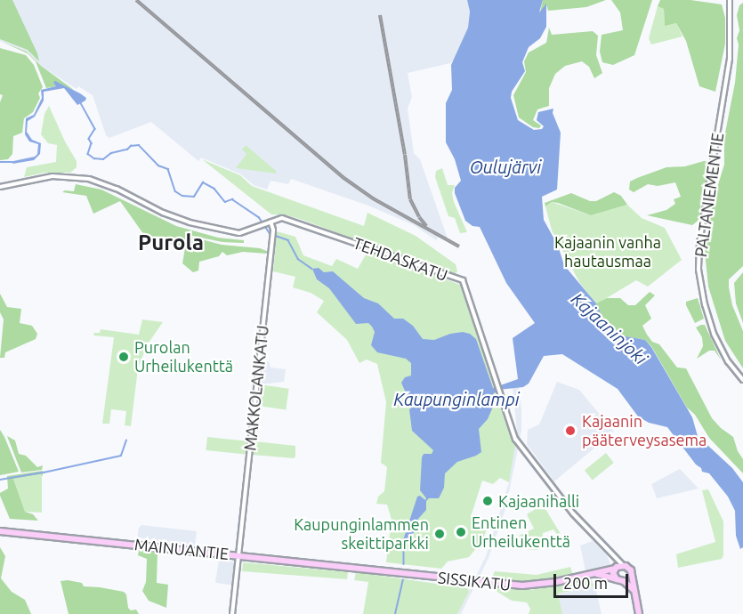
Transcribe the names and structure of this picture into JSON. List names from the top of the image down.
{
  "streets": {
    "main road": ["MAINUANTIE", "SISSIKATU"],
    "street": ["PALTANIEMENTIE", "TEHDASKATU", "MAKKOLANKATU"]
  },
  "crossings": [
    ["TEHDASKATU", "MAKKOLANKATU"],
    ["TEHDASKATU", "SISSIKATU"],
    ["MAKKOLANKATU", "MAINUANTIE"],
    ["MAINUANTIE", "SISSIKATU"]
  ],
  "districts": ["Purola"],
  "water": ["Oulujärvi", "Kajaaninjoki", "Kaupunginlampi"],
  "parks": ["Kajaanin vanha hautausmaa"],
  "places": [
    "Purolan Urheilukenttä",
    "Kajaanin pääterveysasema",
    "Kajaanihalli",
    "Entinen Urheilukenttä",
    "Kaupunginlammen skeittiparkki"
  ],
  "scale_bar": "200 m"
}
